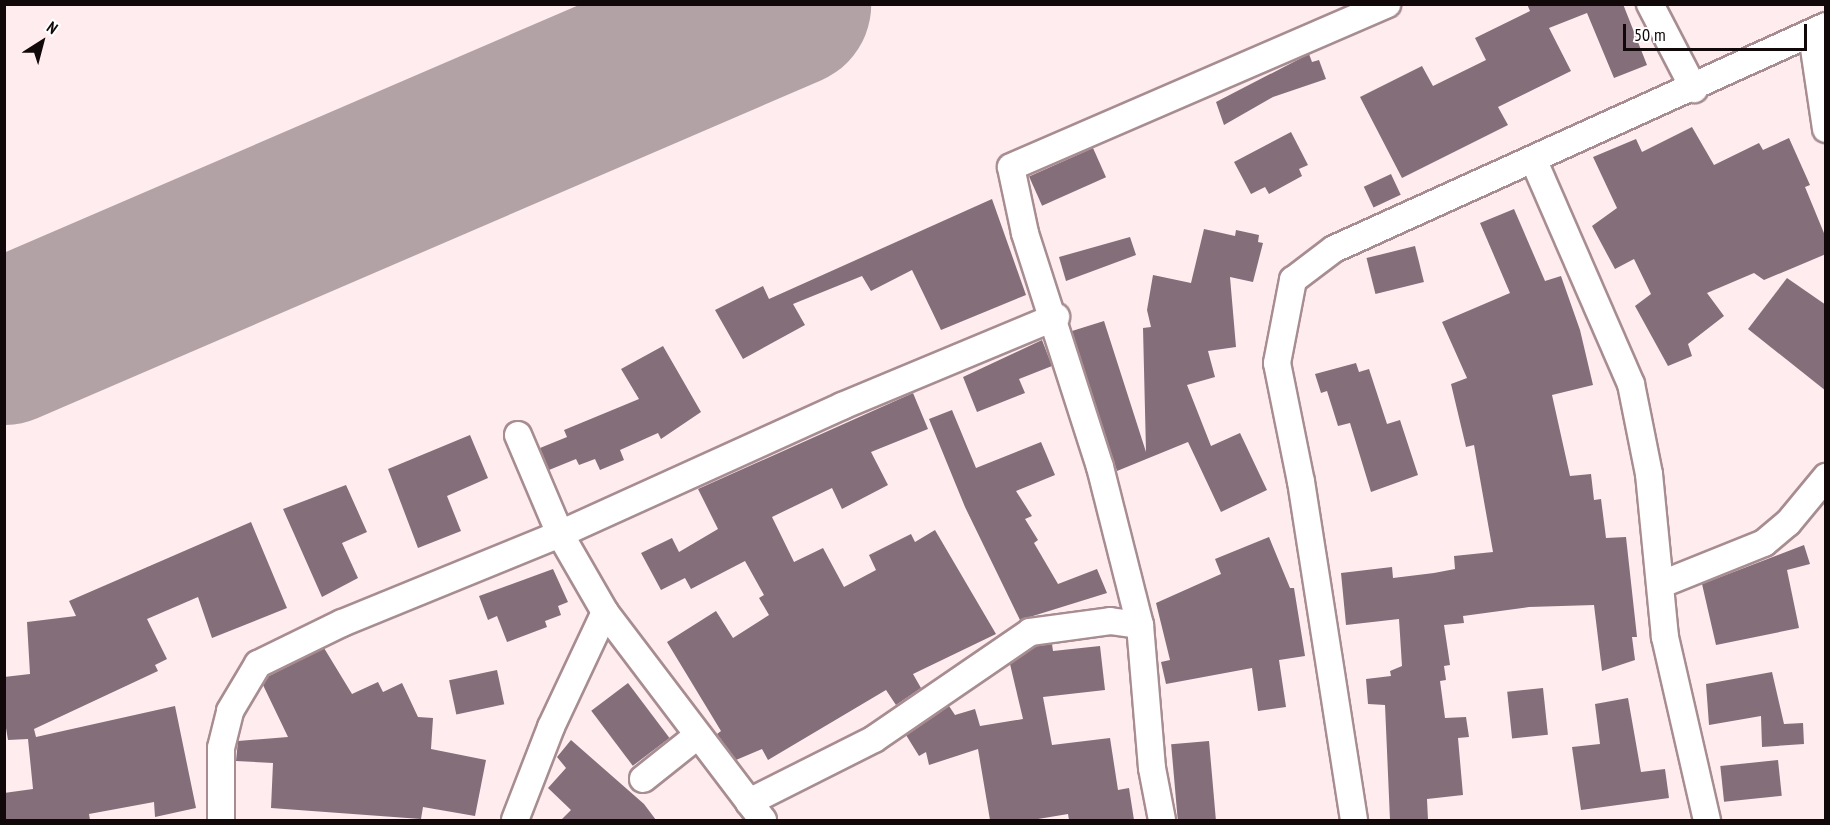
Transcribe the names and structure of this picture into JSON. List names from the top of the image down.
{
  "scale_bar": "50 m",
  "north": "top right"
}
